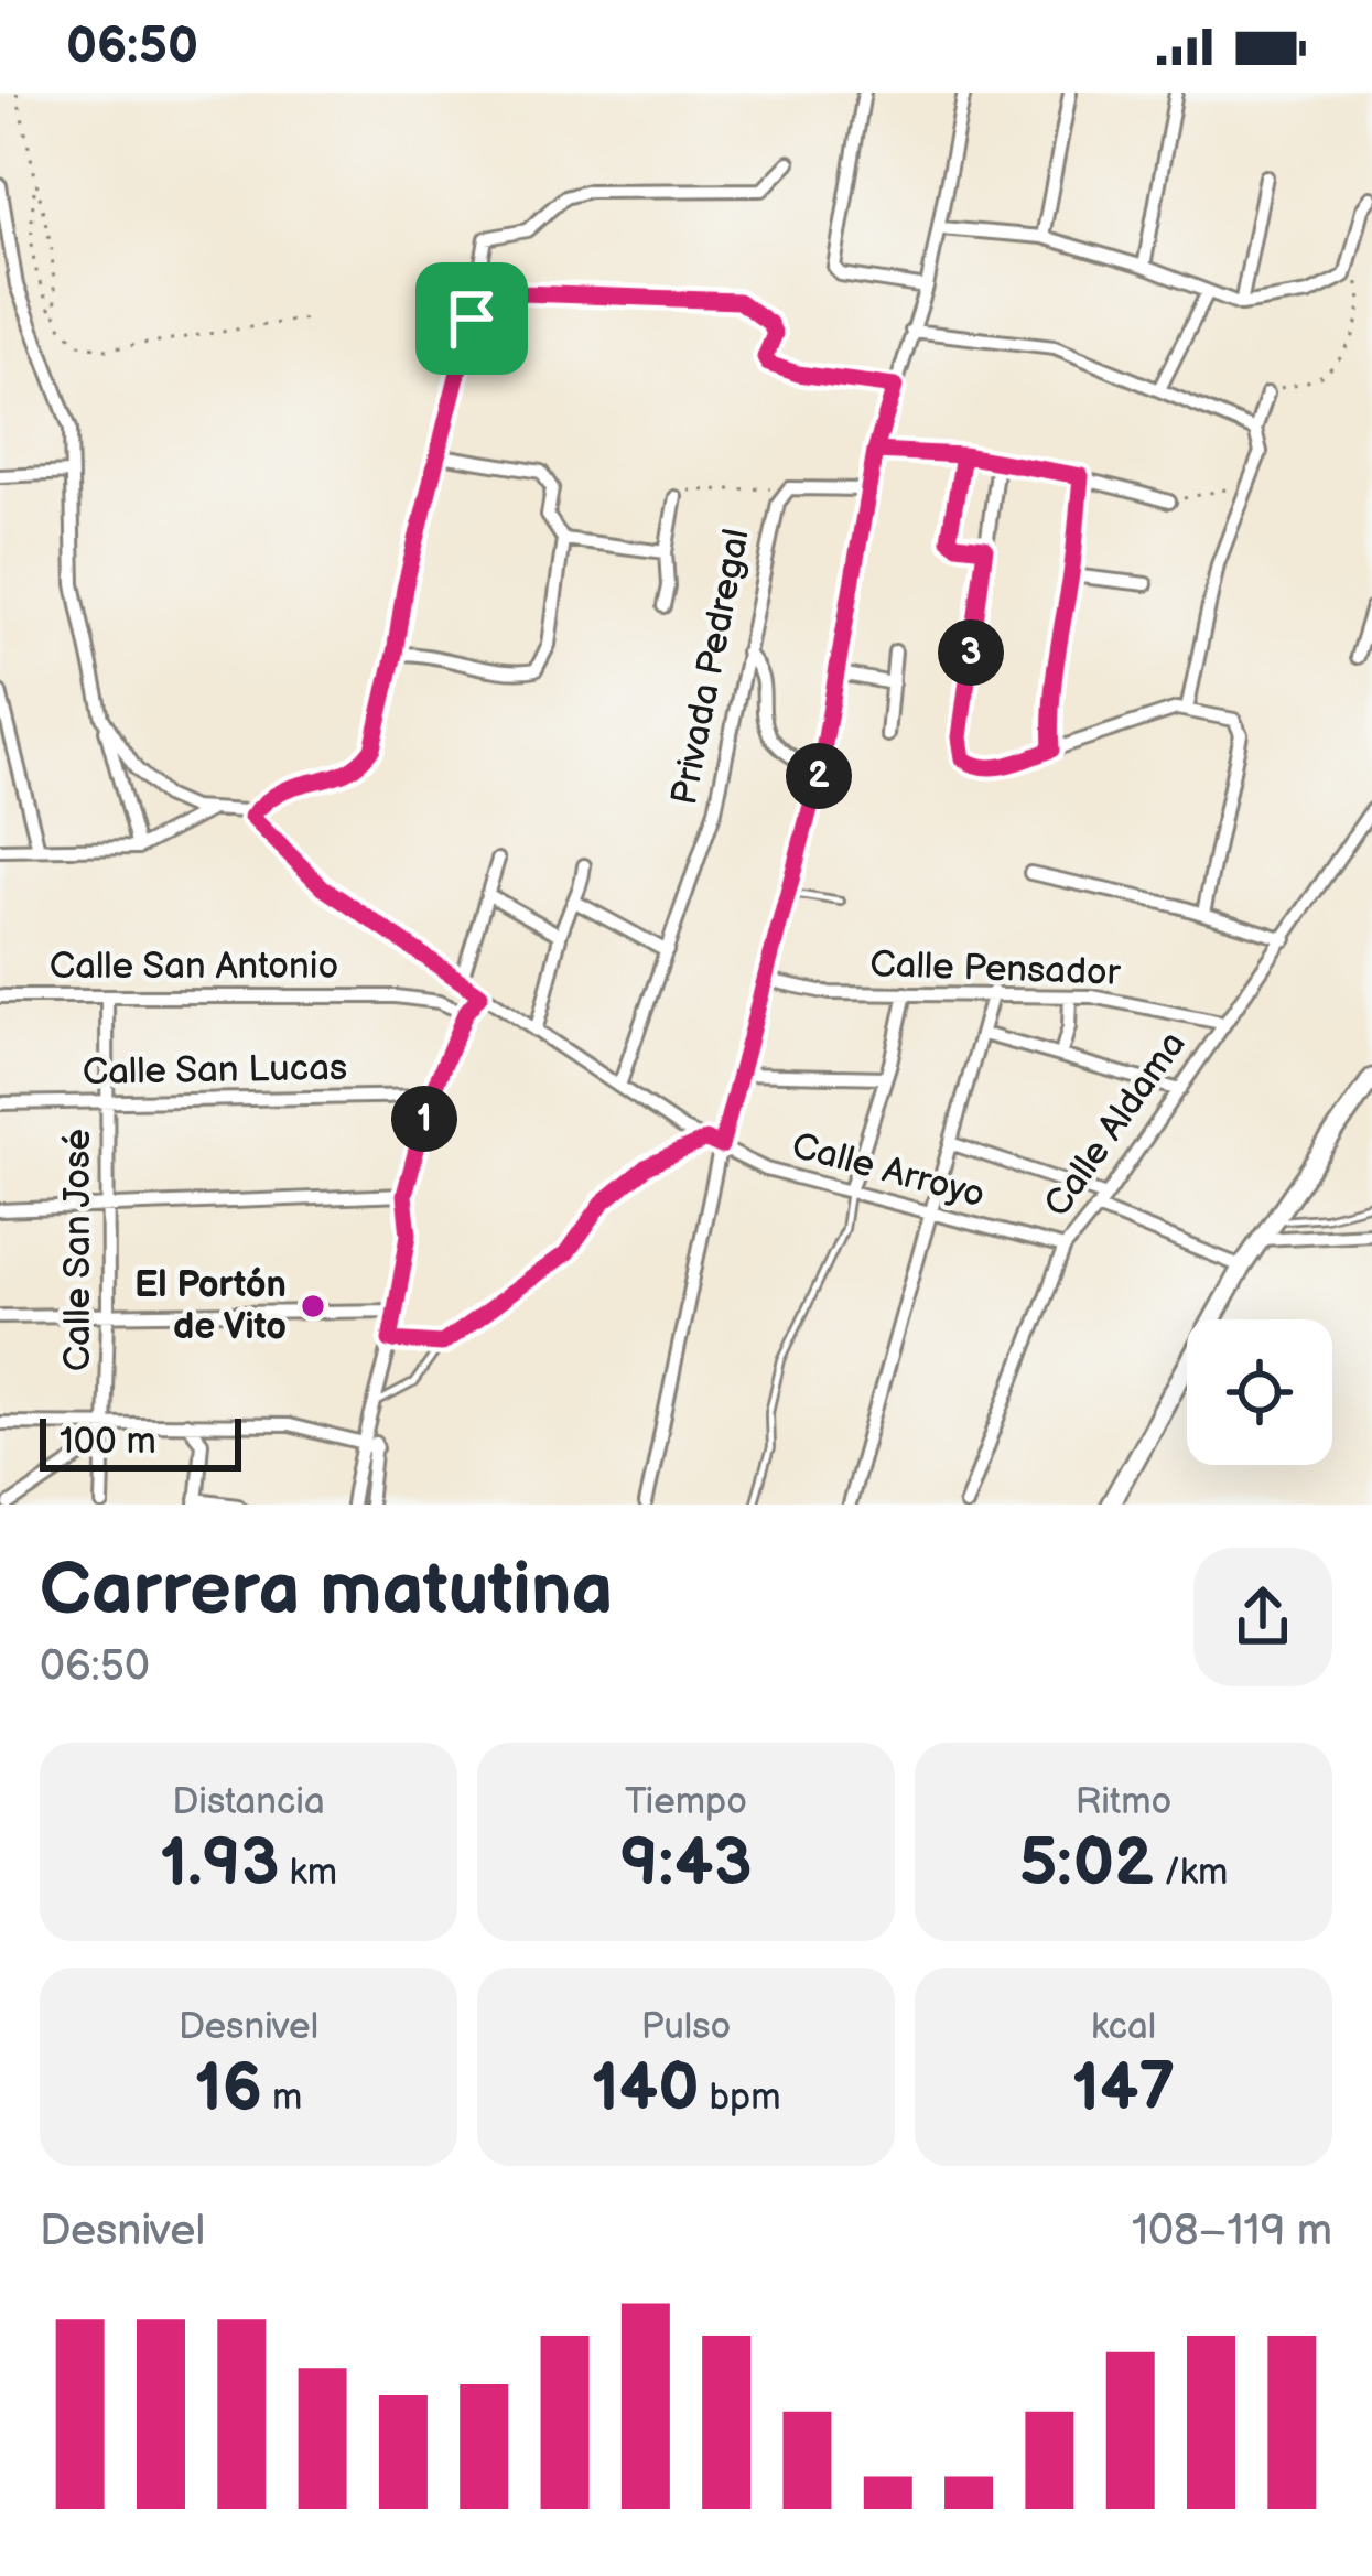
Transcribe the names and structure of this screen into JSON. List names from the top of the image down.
{
  "streets": {
    "street": [
      "Privada Pedregal",
      "Calle San Antonio",
      "Calle Pensador",
      "Calle San Lucas",
      "Calle Aldama",
      "Calle Arroyo",
      "Calle San José"
    ]
  },
  "crossings": [
    ["Privada Pedregal", "Calle Arroyo"],
    ["Calle San Antonio", "Calle San José"],
    ["Calle Pensador", "Calle Aldama"],
    ["Calle San Lucas", "Calle San José"],
    ["Calle Aldama", "Calle Arroyo"]
  ],
  "places": ["El Portón de Vito"],
  "scale_bar": "100 m",
  "page": {
    "status": "06:50",
    "pins": ["3", "2", "1"],
    "scale": "100 m",
    "heading": ["Carrera matutina", "06:50"],
    "stats": [
      ["Distancia", "1.93 km"],
      ["Tiempo", "9:43"],
      ["Ritmo", "5:02 /km"],
      ["Desnivel", "16 m"],
      ["Pulso", "140 bpm"],
      ["kcal", "147"]
    ],
    "chart": ["Desnivel", "108–119 m"]
  }
}
